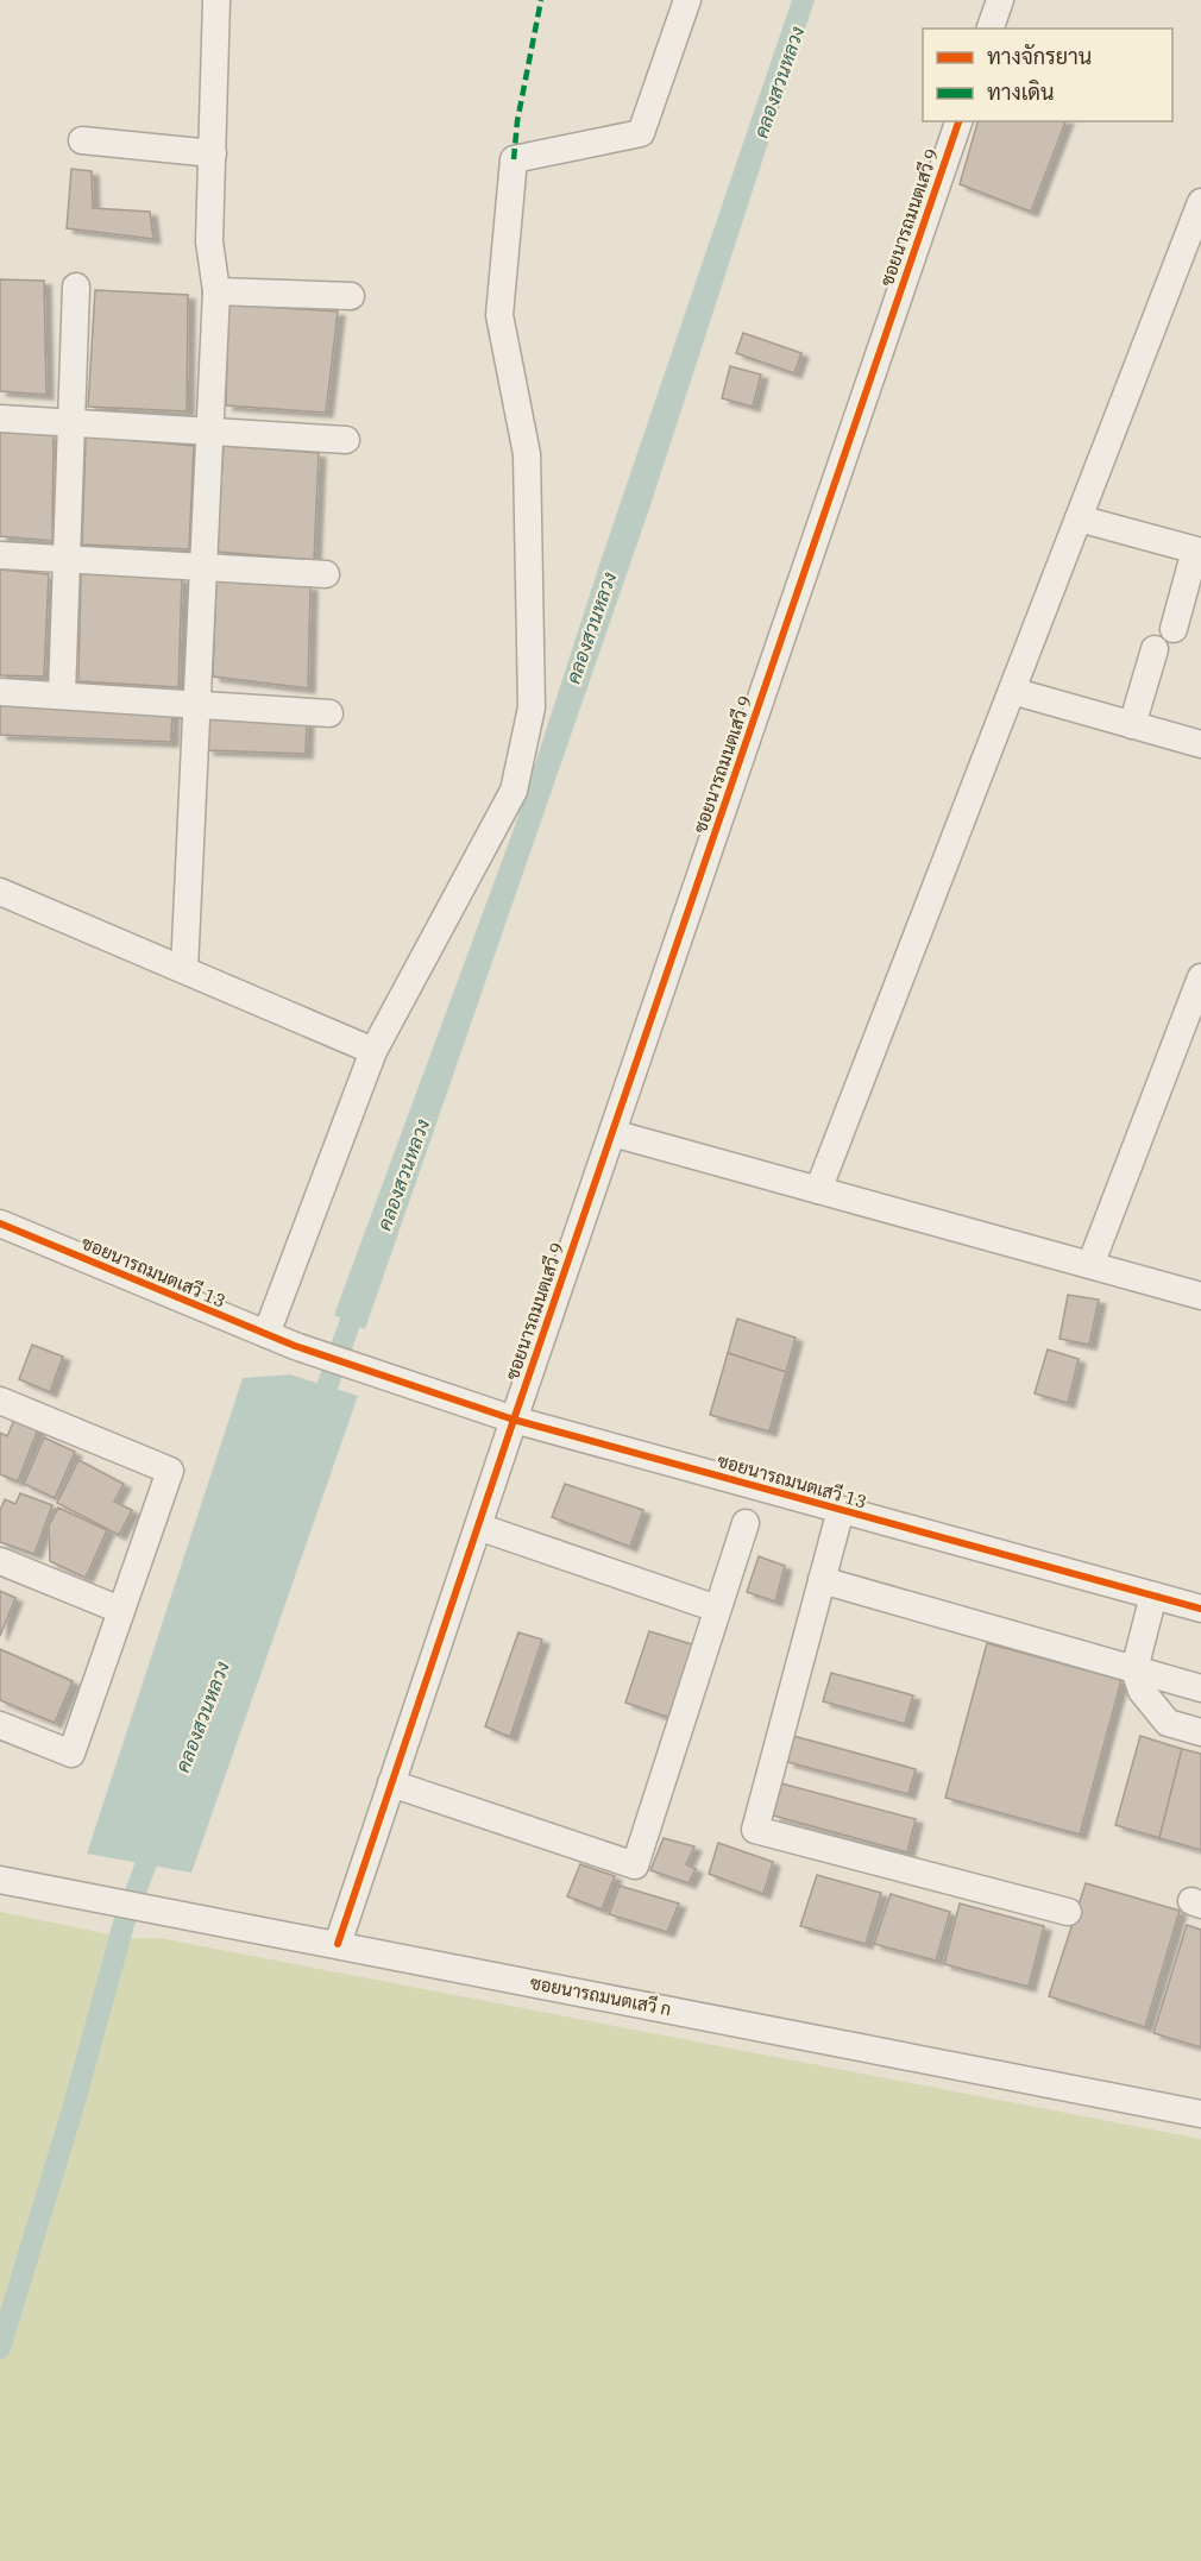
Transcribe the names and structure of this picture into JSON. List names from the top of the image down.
{
  "streets": {
    "street": ["ซอยนารถมนตเสวี 9", "ซอยนารถมนตเสวี 13", "ซอยนารถมนตเสวี ก"]
  },
  "crossings": [
    ["ซอยนารถมนตเสวี 9", "ซอยนารถมนตเสวี 13"],
    ["ซอยนารถมนตเสวี 9", "ซอยนารถมนตเสวี ก"]
  ],
  "water": ["คลองสวนหลวง"],
  "legend": ["ทางจักรยาน", "ทางเดิน"]
}
